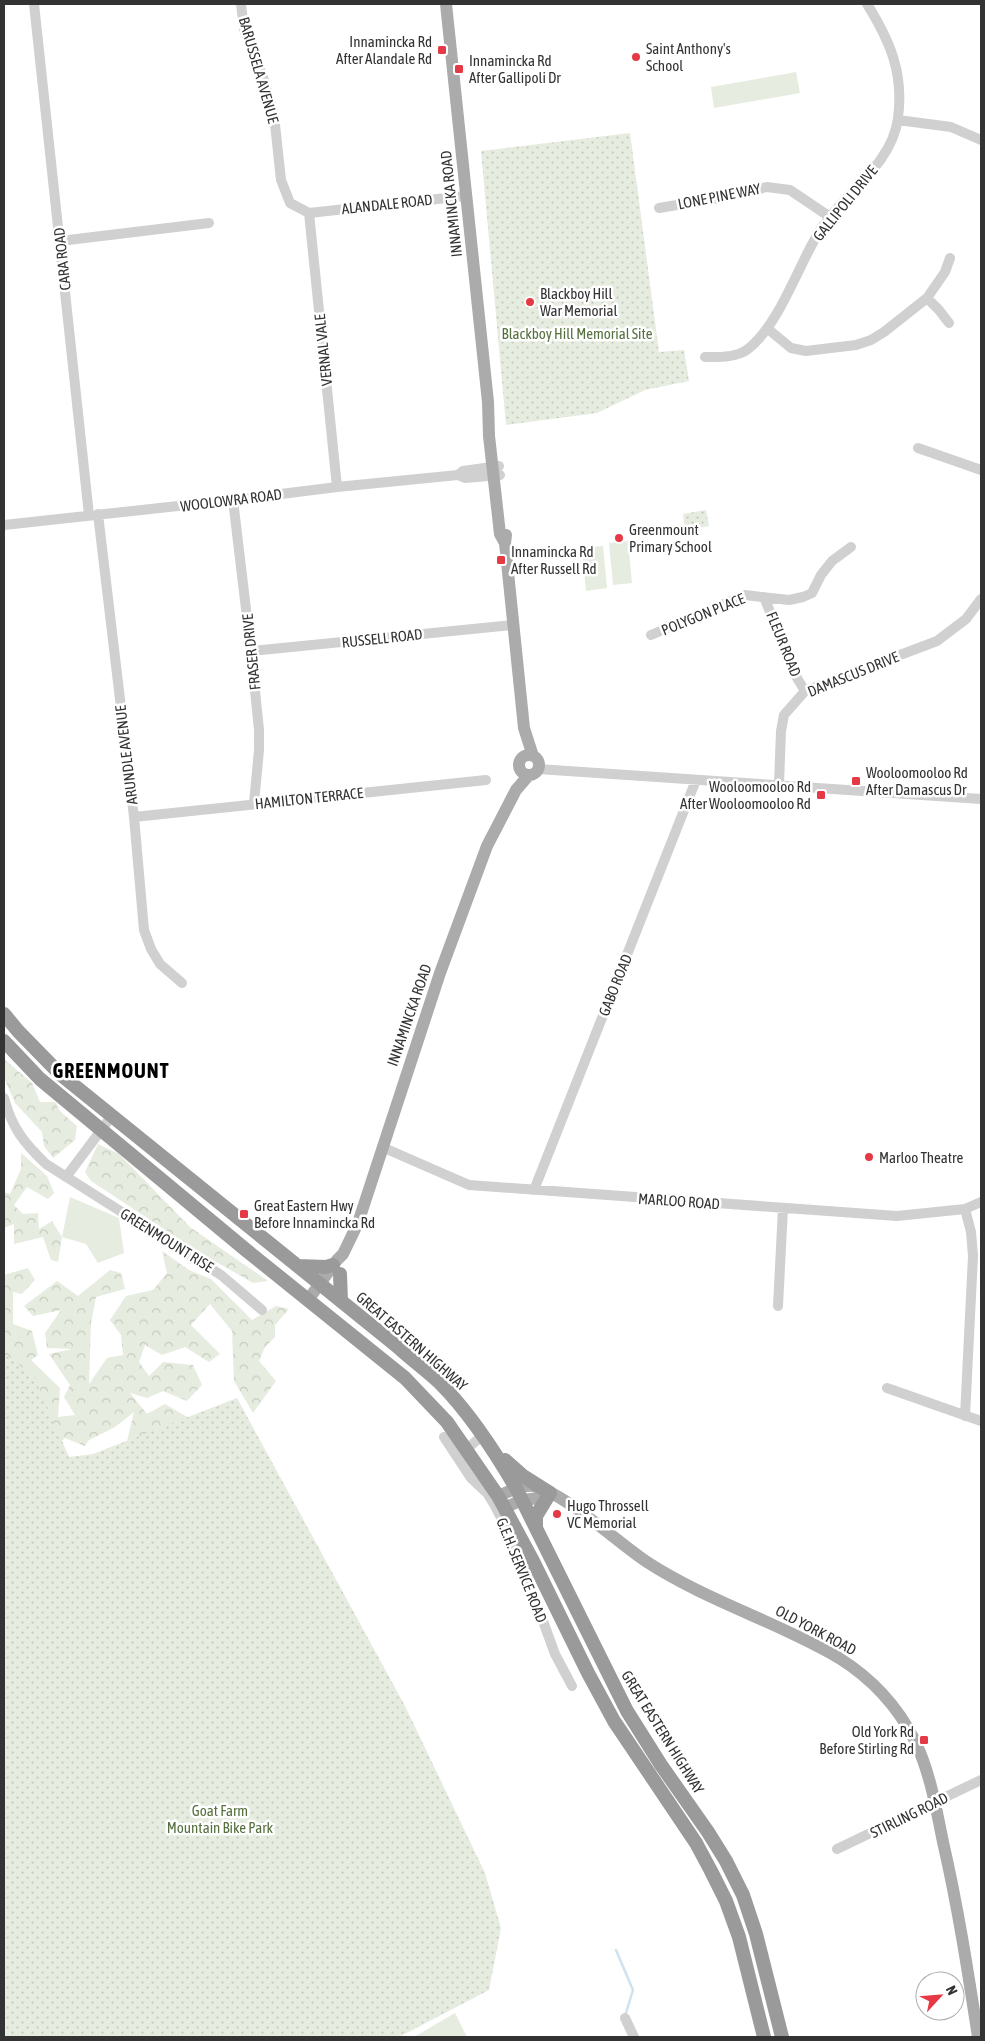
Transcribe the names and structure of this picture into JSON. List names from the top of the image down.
{
  "streets": {
    "highway": ["GREAT EASTERN HIGHWAY"],
    "main road": ["INNAMINCKA ROAD", "OLD YORK ROAD"],
    "street": [
      "BARUSSELA AVENUE",
      "LONE PINE WAY",
      "GALLIPOLI DRIVE",
      "ALANDALE ROAD",
      "CARA ROAD",
      "VERNAL VALE",
      "WOOLOWRA ROAD",
      "POLYGON PLACE",
      "RUSSELL ROAD",
      "FLEUR ROAD",
      "FRASER DRIVE",
      "DAMASCUS DRIVE",
      "ARUNDLE AVENUE",
      "HAMILTON TERRACE",
      "GABO ROAD",
      "MARLOO ROAD",
      "GREENMOUNT RISE",
      "G.E.H. SERVICE ROAD",
      "STIRLING ROAD"
    ]
  },
  "crossings": [
    ["BARUSSELA AVENUE", "ALANDALE ROAD"],
    ["BARUSSELA AVENUE", "VERNAL VALE"],
    ["LONE PINE WAY", "GALLIPOLI DRIVE"],
    ["ALANDALE ROAD", "INNAMINCKA ROAD"],
    ["ALANDALE ROAD", "VERNAL VALE"],
    ["INNAMINCKA ROAD", "WOOLOWRA ROAD"],
    ["INNAMINCKA ROAD", "RUSSELL ROAD"],
    ["INNAMINCKA ROAD", "MARLOO ROAD"],
    ["INNAMINCKA ROAD", "GREAT EASTERN HIGHWAY"],
    ["CARA ROAD", "WOOLOWRA ROAD"],
    ["CARA ROAD", "ARUNDLE AVENUE"],
    ["VERNAL VALE", "WOOLOWRA ROAD"],
    ["WOOLOWRA ROAD", "FRASER DRIVE"],
    ["WOOLOWRA ROAD", "ARUNDLE AVENUE"],
    ["POLYGON PLACE", "FLEUR ROAD"],
    ["RUSSELL ROAD", "FRASER DRIVE"],
    ["FLEUR ROAD", "DAMASCUS DRIVE"],
    ["FRASER DRIVE", "HAMILTON TERRACE"],
    ["ARUNDLE AVENUE", "HAMILTON TERRACE"],
    ["GABO ROAD", "MARLOO ROAD"],
    ["OLD YORK ROAD", "STIRLING ROAD"]
  ],
  "districts": ["GREENMOUNT"],
  "parks": ["Blackboy Hill Memorial Site", "Goat Farm Mountain Bike Park"],
  "places": {
    "transit": [
      "Innamincka Rd After Alandale Rd",
      "Innamincka Rd After Gallipoli Dr",
      "Innamincka Rd After Russell Rd",
      "Wooloomooloo Rd After Damascus Dr",
      "Wooloomooloo Rd After Wooloomooloo Rd",
      "Great Eastern Hwy Before Innamincka Rd",
      "Old York Rd Before Stirling Rd"
    ],
    "other": [
      "Saint Anthony's School",
      "Blackboy Hill War Memorial",
      "Greenmount Primary School",
      "Marloo Theatre",
      "Hugo Throssell VC Memorial"
    ]
  },
  "north": "top right"
}
